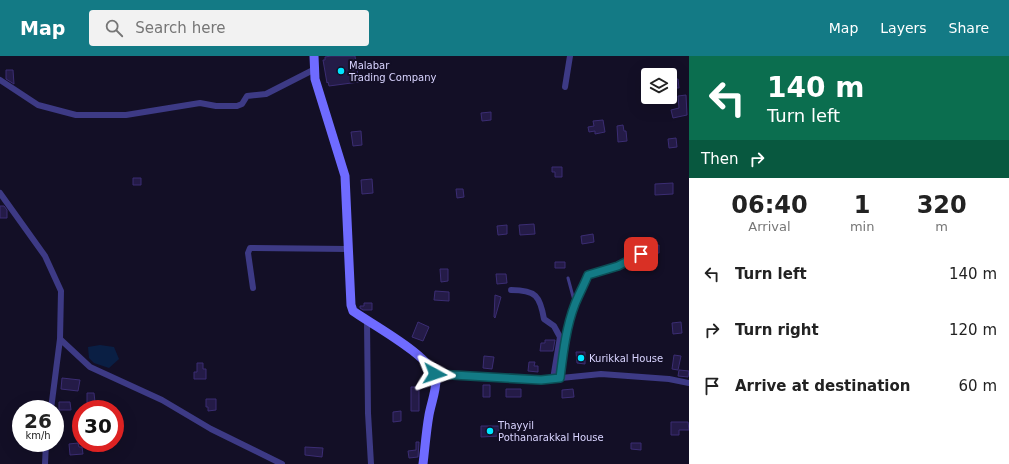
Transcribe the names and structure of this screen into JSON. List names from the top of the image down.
{
  "places": ["Malabar Trading Company", "Kurikkal House", "Thayyil Pothanarakkal House"],
  "page": {
    "header": "Map",
    "search": "Search here",
    "nav": ["Map", "Layers", "Share"],
    "turn": ["140 m", "Turn left"],
    "then": "Then",
    "eta": [
      "06:40",
      "Arrival",
      "1",
      "min",
      "320",
      "m"
    ],
    "list": [
      {
        "name": "Turn left",
        "value": "140 m"
      },
      {
        "name": "Turn right",
        "value": "120 m"
      },
      {
        "name": "Arrive at destination",
        "value": "60 m"
      }
    ],
    "speed": "26 km/h",
    "limit": "30"
  }
}
